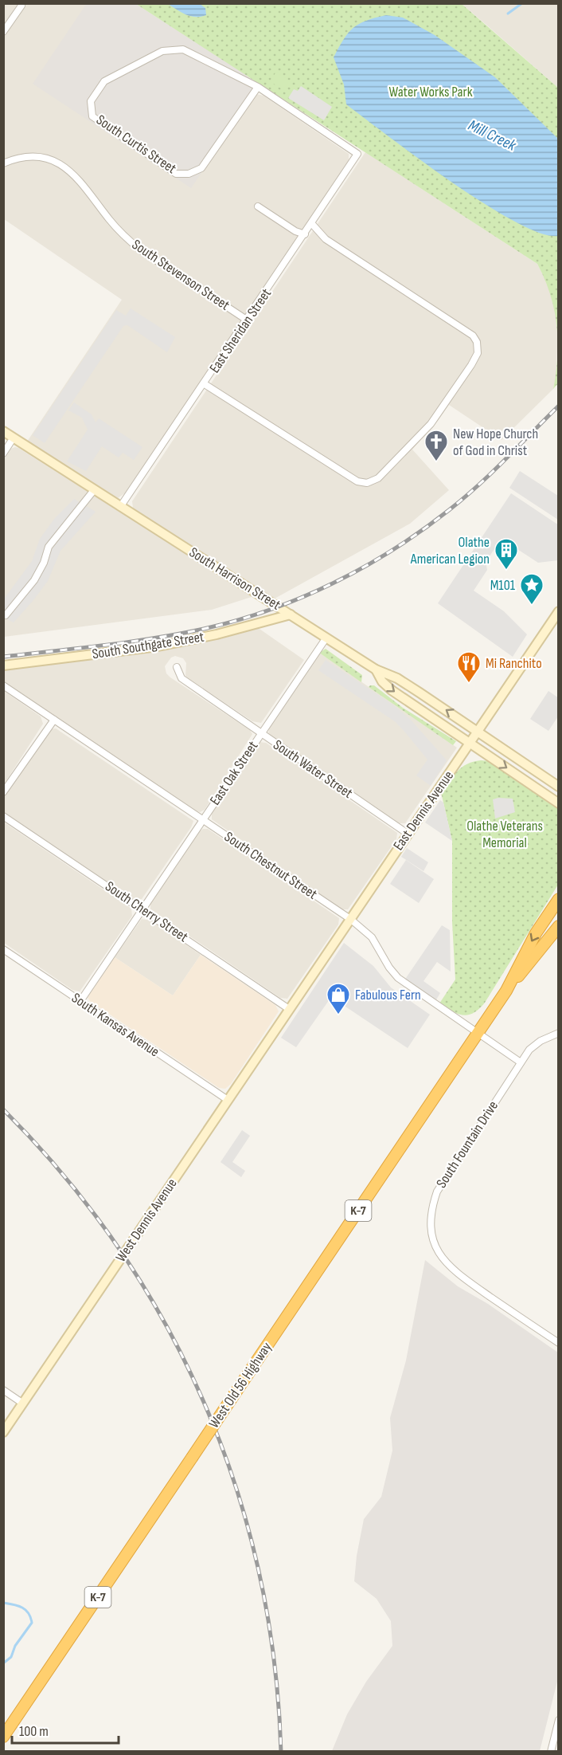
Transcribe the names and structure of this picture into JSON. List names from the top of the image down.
{
  "streets": {
    "highway": ["K-7", "West Old 56 Highway"],
    "street": [
      "South Curtis Street",
      "South Stevenson Street",
      "East Sheridan Street",
      "South Harrison Street",
      "South Southgate Street",
      "South Water Street",
      "East Oak Street",
      "East Dennis Avenue",
      "South Chestnut Street",
      "South Cherry Street",
      "South Kansas Avenue",
      "South Fountain Drive",
      "West Dennis Avenue"
    ]
  },
  "crossings": [
    ["South Curtis Street", "East Sheridan Street"],
    ["South Stevenson Street", "East Sheridan Street"],
    ["East Sheridan Street", "South Harrison Street"],
    ["South Harrison Street", "South Southgate Street"],
    ["South Harrison Street", "East Oak Street"],
    ["South Harrison Street", "East Dennis Avenue"],
    ["South Water Street", "East Oak Street"],
    ["South Water Street", "East Dennis Avenue"],
    ["East Oak Street", "South Chestnut Street"],
    ["East Oak Street", "South Cherry Street"],
    ["East Oak Street", "South Kansas Avenue"],
    ["East Dennis Avenue", "South Chestnut Street"],
    ["East Dennis Avenue", "South Cherry Street"],
    ["East Dennis Avenue", "West Dennis Avenue"],
    ["South Chestnut Street", "South Fountain Drive"],
    ["South Chestnut Street", "K-7"],
    ["South Chestnut Street", "West Old 56 Highway"],
    ["South Cherry Street", "West Dennis Avenue"],
    ["South Kansas Avenue", "West Dennis Avenue"],
    ["K-7", "West Old 56 Highway"]
  ],
  "water": ["Mill Creek"],
  "parks": ["Water Works Park", "Olathe Veterans Memorial"],
  "places": {
    "church": ["New Hope Church of God in Christ"],
    "building": ["Olathe American Legion"],
    "place": ["M101"],
    "restaurant": ["Mi Ranchito"],
    "shop": ["Fabulous Fern"]
  },
  "scale_bar": "100 m"
}
